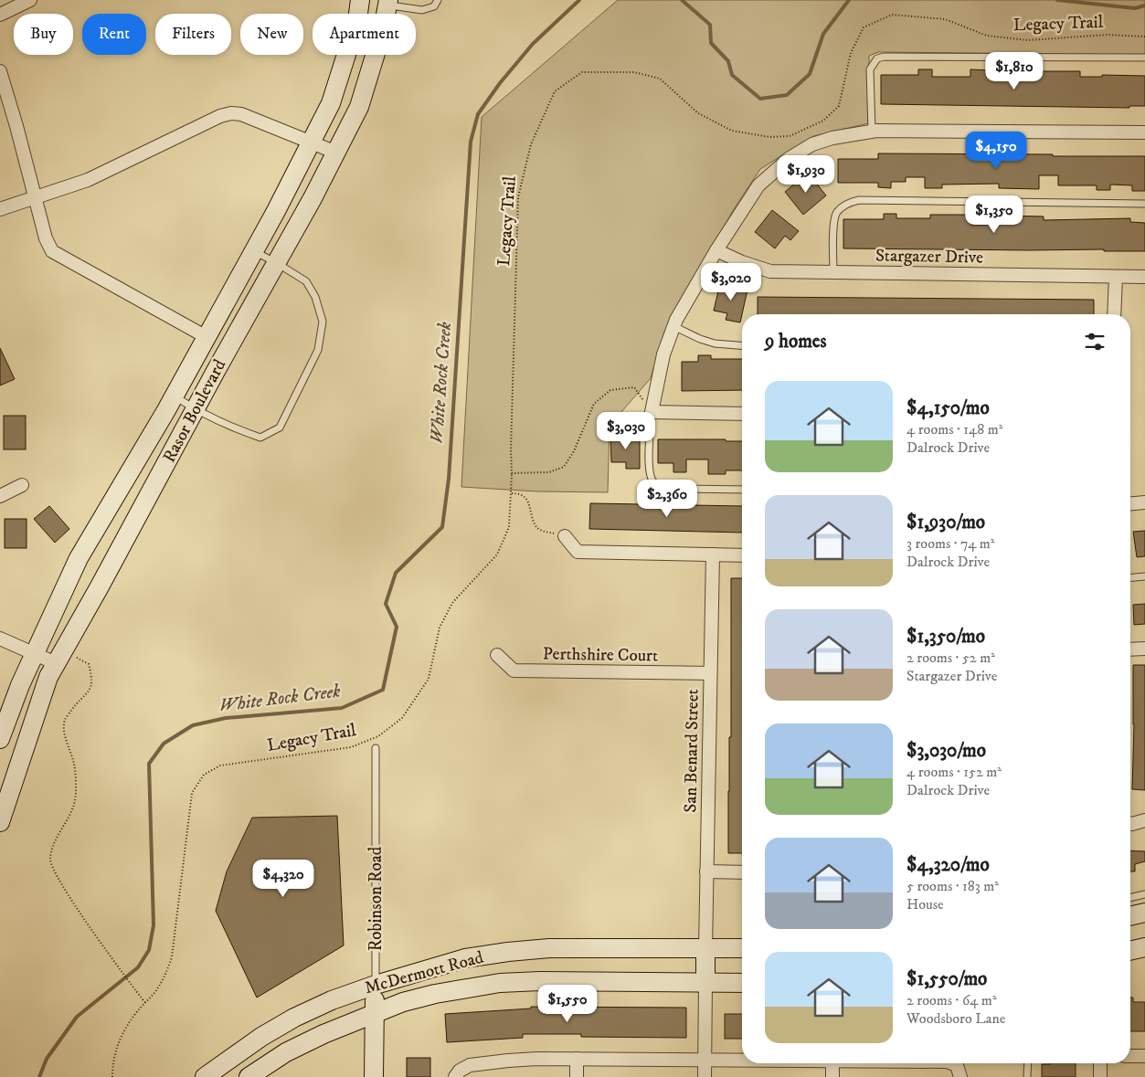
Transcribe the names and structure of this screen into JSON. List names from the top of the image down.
{
  "streets": {
    "main road": ["Rasor Boulevard", "Robinson Road", "McDermott Road"],
    "street": ["Stargazer Drive", "Perthshire Court", "San Benard Street"],
    "path": ["Legacy Trail"]
  },
  "crossings": [
    ["Perthshire Court", "San Benard Street"],
    ["San Benard Street", "McDermott Road"],
    ["Robinson Road", "McDermott Road"]
  ],
  "water": ["White Rock Creek"],
  "page": {
    "chip": [
      "Buy",
      "Rent",
      "Filters",
      "New",
      "Apartment"
    ],
    "price": [
      "$1,810",
      "$4,150",
      "$1,930",
      "$1,350",
      "$3,020",
      "$3,030",
      "$2,360",
      "$4,320",
      "$1,550"
    ],
    "heading": "9 homes",
    "list": [
      {
        "name": "$4,150/mo",
        "note": "4 rooms · 148 m² · Dalrock Drive"
      },
      {
        "name": "$1,930/mo",
        "note": "3 rooms · 74 m² · Dalrock Drive"
      },
      {
        "name": "$1,350/mo",
        "note": "2 rooms · 52 m² · Stargazer Drive"
      },
      {
        "name": "$3,030/mo",
        "note": "4 rooms · 152 m² · Dalrock Drive"
      },
      {
        "name": "$4,320/mo",
        "note": "5 rooms · 183 m² · House"
      },
      {
        "name": "$1,550/mo",
        "note": "2 rooms · 64 m² · Woodsboro Lane"
      }
    ]
  }
}
